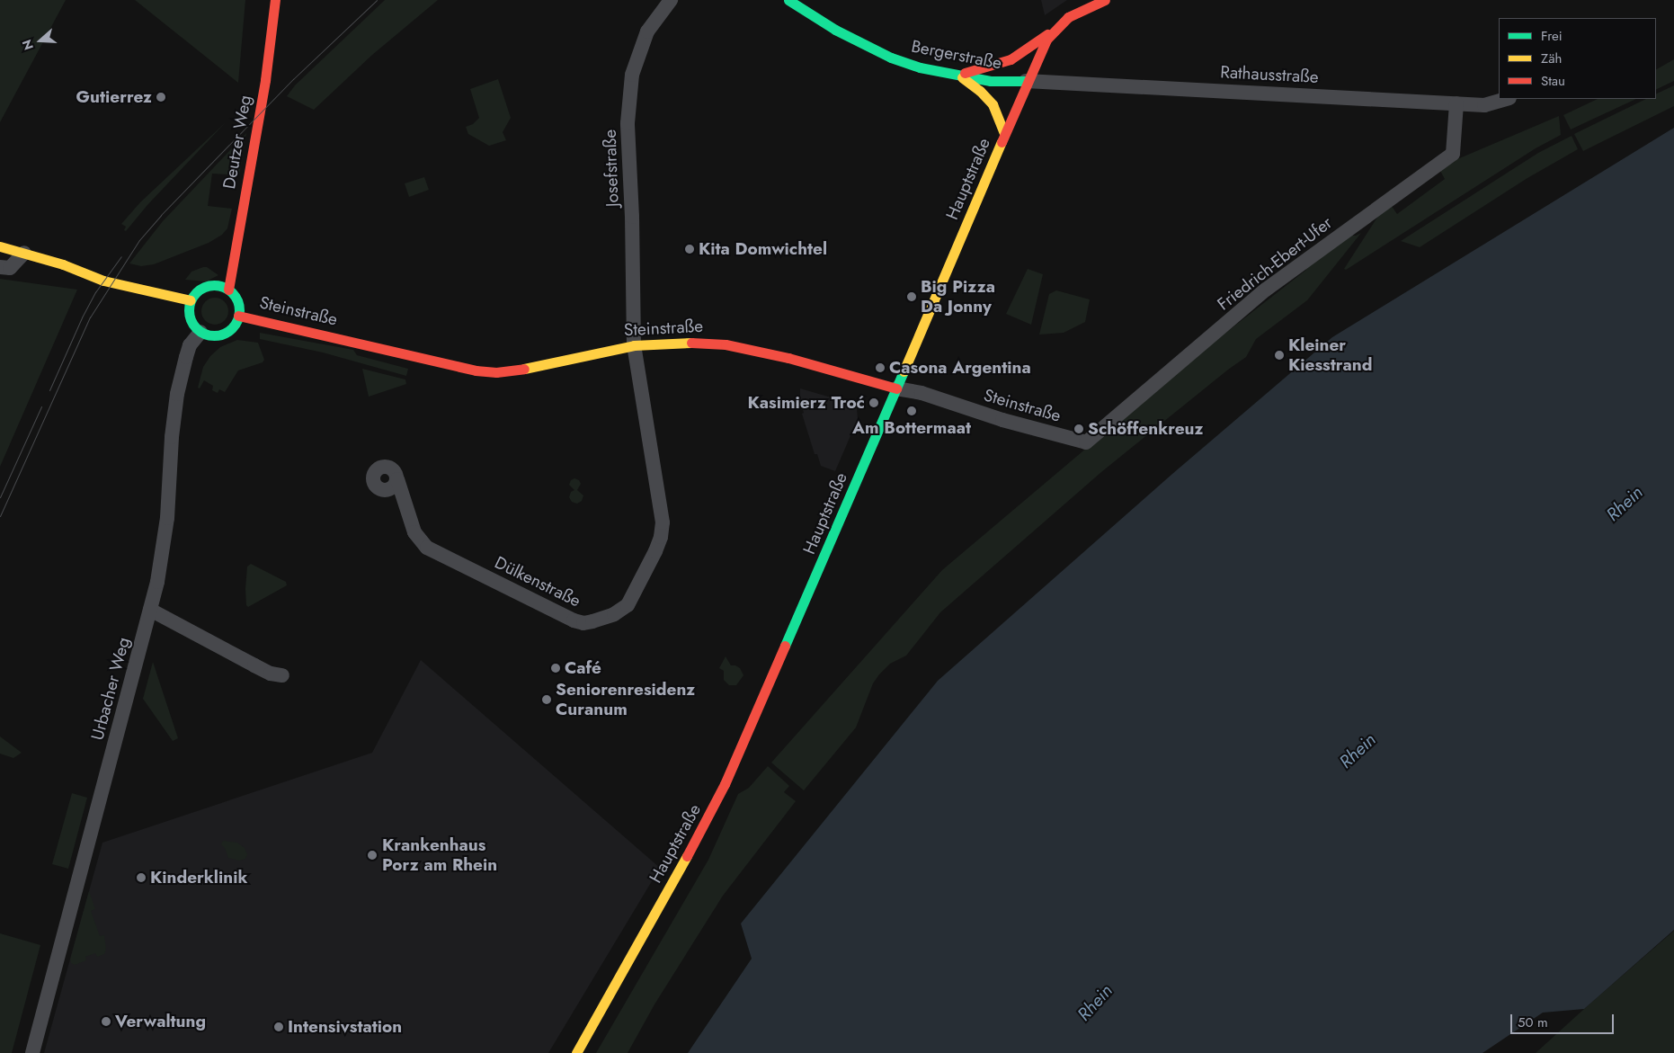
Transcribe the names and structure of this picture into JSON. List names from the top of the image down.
{
  "streets": {
    "main road": [
      "Bergerstraße",
      "Deutzer Weg",
      "Hauptstraße",
      "Steinstraße"
    ],
    "street": [
      "Rathausstraße",
      "Josefstraße",
      "Friedrich-Ebert-Ufer",
      "Dülkenstraße",
      "Urbacher Weg"
    ]
  },
  "crossings": [
    ["Bergerstraße", "Rathausstraße"],
    ["Bergerstraße", "Hauptstraße"],
    ["Rathausstraße", "Hauptstraße"],
    ["Rathausstraße", "Friedrich-Ebert-Ufer"],
    ["Deutzer Weg", "Steinstraße"],
    ["Deutzer Weg", "Urbacher Weg"],
    ["Josefstraße", "Steinstraße"],
    ["Josefstraße", "Dülkenstraße"],
    ["Hauptstraße", "Steinstraße"],
    ["Friedrich-Ebert-Ufer", "Steinstraße"],
    ["Steinstraße", "Dülkenstraße"],
    ["Steinstraße", "Urbacher Weg"]
  ],
  "water": ["Rhein"],
  "places": [
    "Gutierrez",
    "Kita Domwichtel",
    "Big Pizza Da Jonny",
    "Kleiner Kiesstrand",
    "Casona Argentina",
    "Kasimierz Troć",
    "Am Bottermaat",
    "Schöffenkreuz",
    "Café",
    "Seniorenresidenz Curanum",
    "Krankenhaus Porz am Rhein",
    "Kinderklinik",
    "Verwaltung",
    "Intensivstation"
  ],
  "legend": ["Frei", "Zäh", "Stau"],
  "scale_bar": "50 m",
  "north": "left"
}
